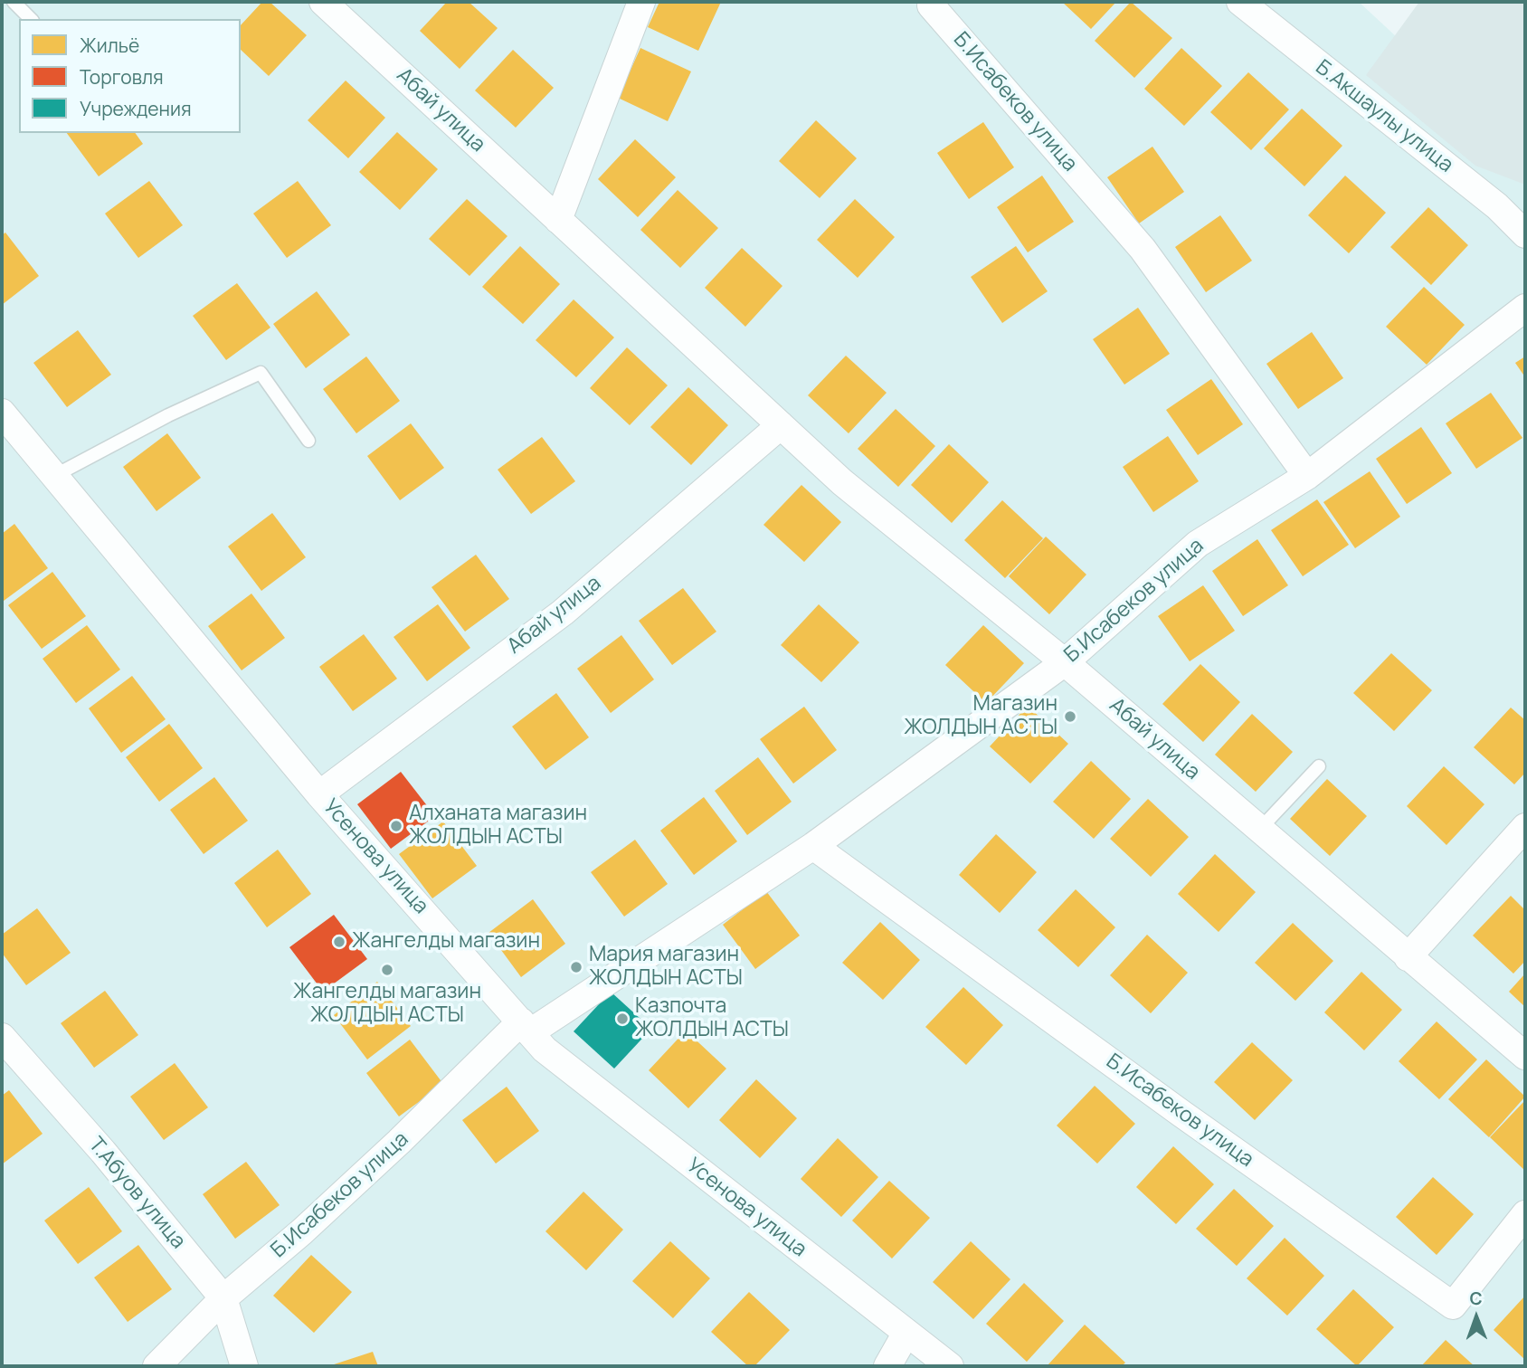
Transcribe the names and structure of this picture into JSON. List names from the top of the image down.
{
  "streets": {
    "street": [
      "Б.Исабеков улица",
      "Абай улица",
      "Б.Акшаулы улица",
      "Усенова улица",
      "Т.Абуов улица"
    ]
  },
  "crossings": [
    ["Б.Исабеков улица", "Абай улица"],
    ["Б.Исабеков улица", "Усенова улица"],
    ["Б.Исабеков улица", "Т.Абуов улица"],
    ["Абай улица", "Усенова улица"]
  ],
  "places": [
    "Магазин ЖОЛДЫН АСТЫ",
    "Алханата магазин ЖОЛДЫН АСТЫ",
    "Жангелды магазин",
    "Мария магазин ЖОЛДЫН АСТЫ",
    "Жангелды магазин ЖОЛДЫН АСТЫ",
    "Казпочта ЖОЛДЫН АСТЫ"
  ],
  "legend": ["Жильё", "Торговля", "Учреждения"],
  "north": "top"
}
